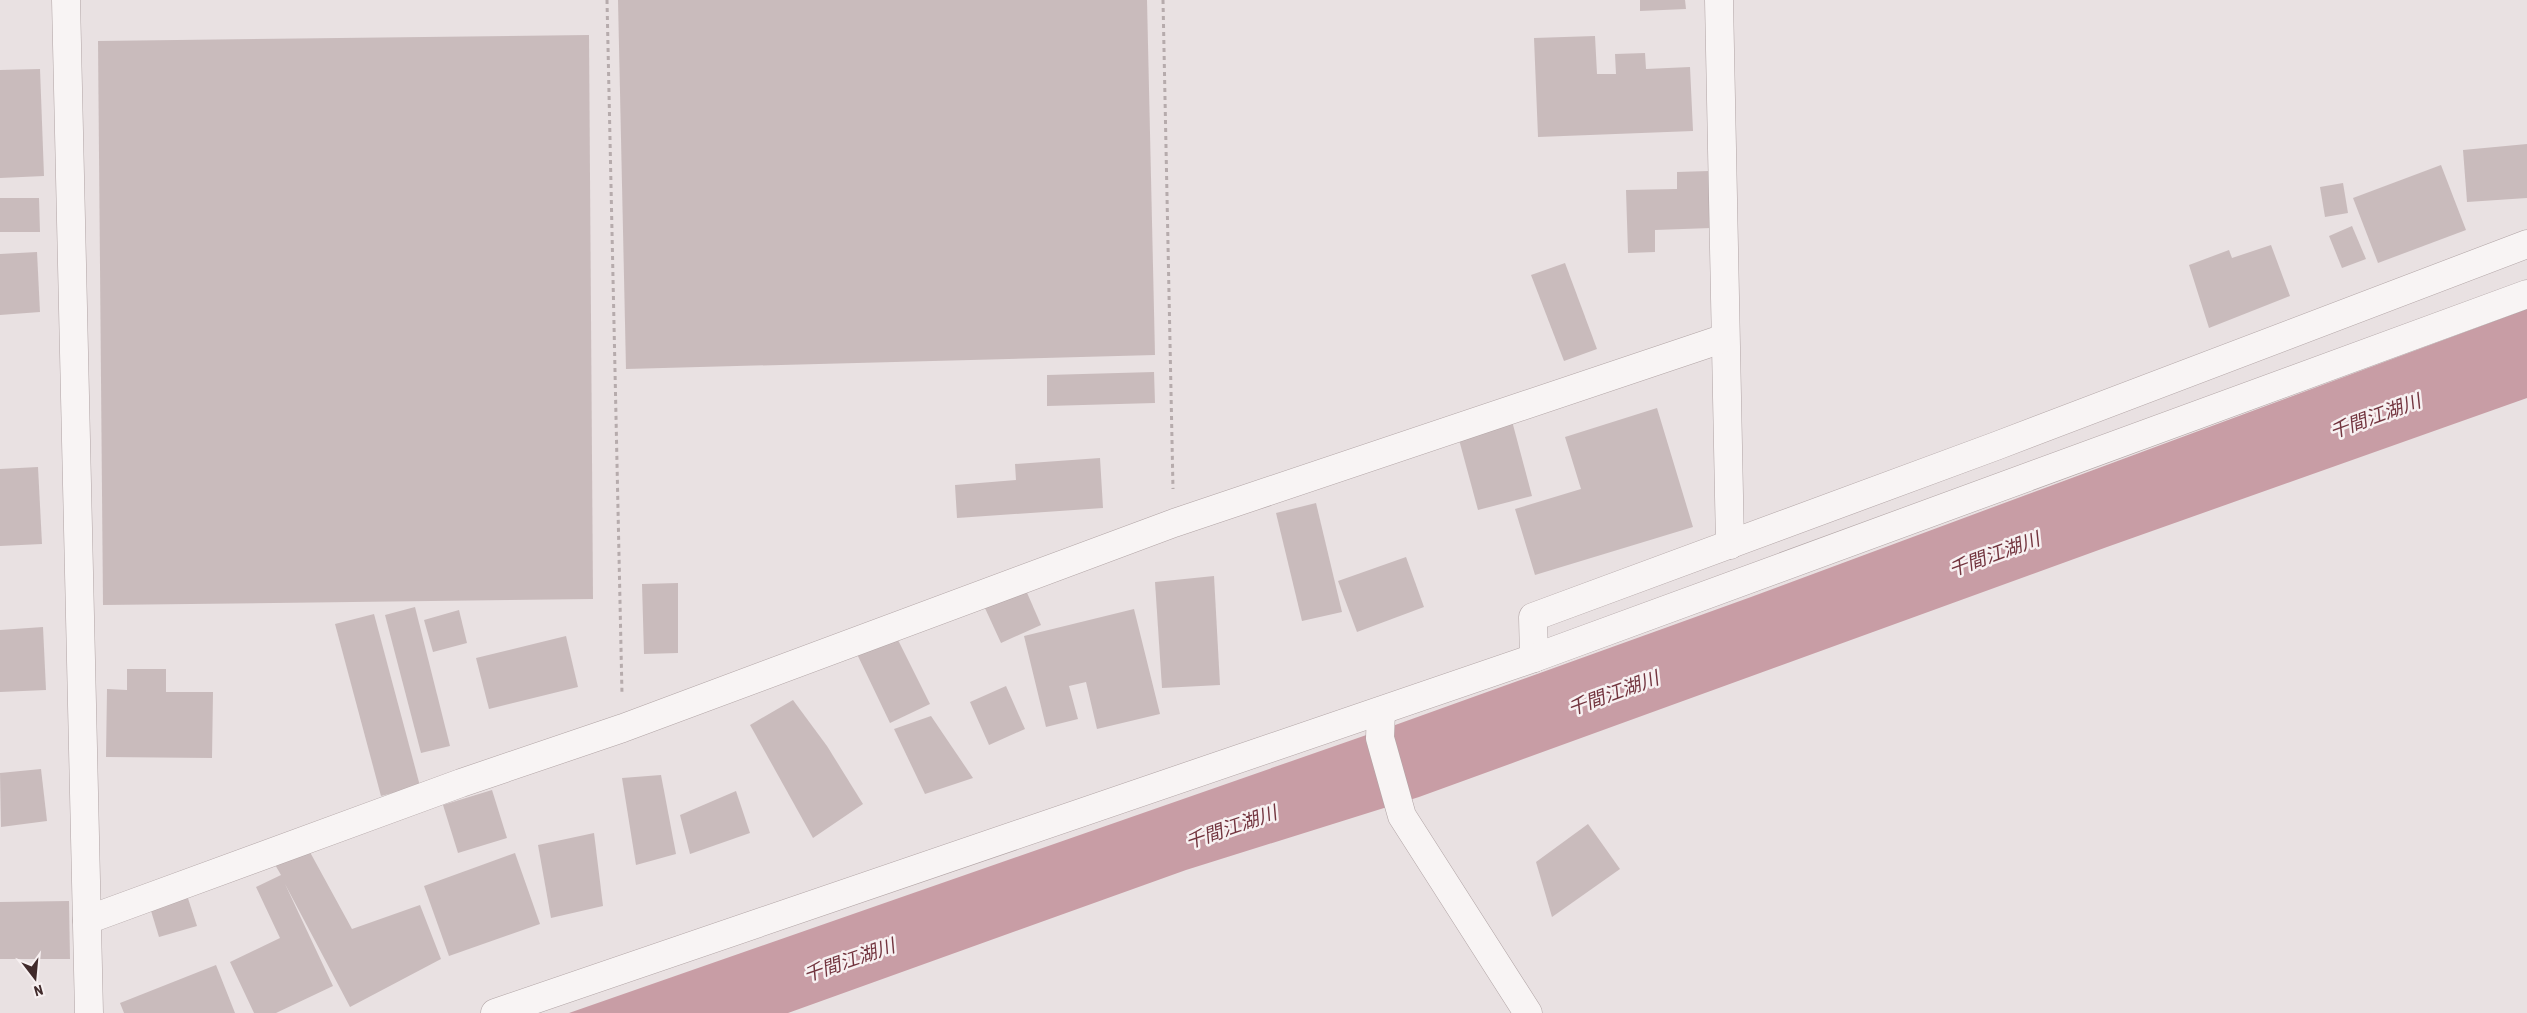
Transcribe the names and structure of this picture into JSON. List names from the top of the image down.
{
  "water": ["千間江湖川"],
  "north": "bottom"
}
